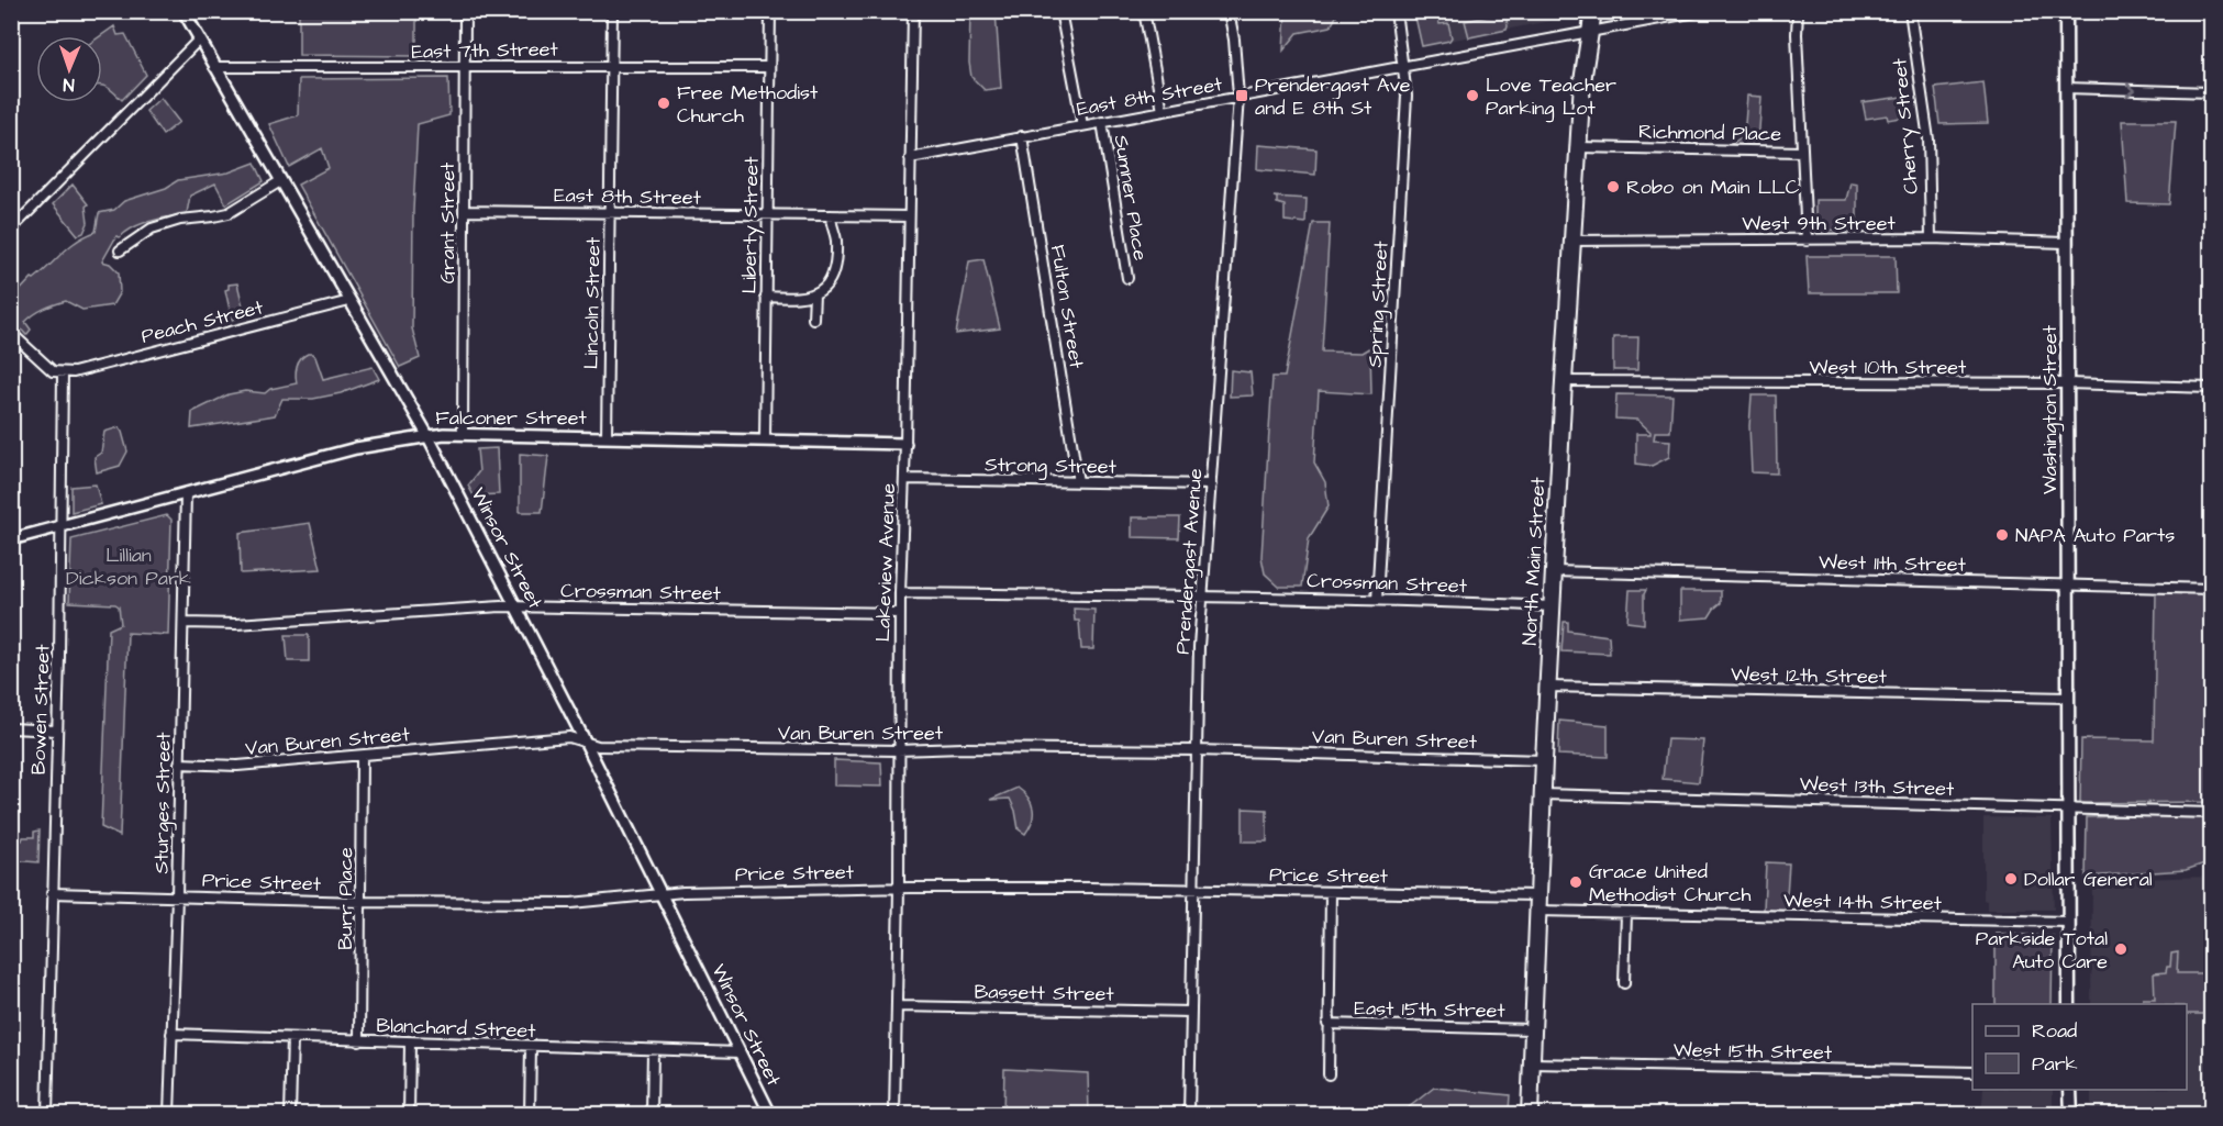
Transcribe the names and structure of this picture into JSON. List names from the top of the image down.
{
  "streets": {
    "highway": ["North Main Street"],
    "main road": ["Washington Street"],
    "street": [
      "East 7th Street",
      "East 8th Street",
      "Cherry Street",
      "Richmond Place",
      "Sumner Place",
      "Grant Street",
      "West 9th Street",
      "Liberty Street",
      "Lincoln Street",
      "Spring Street",
      "Fulton Street",
      "Peach Street",
      "West 10th Street",
      "Falconer Street",
      "Strong Street",
      "Winsor Street",
      "Prendergast Avenue",
      "Lakeview Avenue",
      "West 11th Street",
      "Crossman Street",
      "West 12th Street",
      "Bowen Street",
      "Van Buren Street",
      "West 13th Street",
      "Sturges Street",
      "Price Street",
      "Burr Place",
      "West 14th Street",
      "Bassett Street",
      "East 15th Street",
      "Blanchard Street",
      "West 15th Street"
    ]
  },
  "crossings": [
    ["East 7th Street", "Grant Street"],
    ["East 7th Street", "Liberty Street"],
    ["East 7th Street", "Lincoln Street"],
    ["East 7th Street", "Winsor Street"],
    ["East 8th Street", "Sumner Place"],
    ["East 8th Street", "Grant Street"],
    ["East 8th Street", "Liberty Street"],
    ["East 8th Street", "Lincoln Street"],
    ["East 8th Street", "Spring Street"],
    ["East 8th Street", "Fulton Street"],
    ["East 8th Street", "Prendergast Avenue"],
    ["East 8th Street", "North Main Street"],
    ["East 8th Street", "Lakeview Avenue"],
    ["Cherry Street", "West 9th Street"],
    ["Richmond Place", "North Main Street"],
    ["Grant Street", "Falconer Street"],
    ["West 9th Street", "Washington Street"],
    ["West 9th Street", "North Main Street"],
    ["Liberty Street", "Falconer Street"],
    ["Lincoln Street", "Falconer Street"],
    ["Spring Street", "Crossman Street"],
    ["Fulton Street", "Strong Street"],
    ["Peach Street", "Winsor Street"],
    ["Peach Street", "Bowen Street"],
    ["West 10th Street", "Washington Street"],
    ["West 10th Street", "North Main Street"],
    ["Washington Street", "West 11th Street"],
    ["Washington Street", "West 12th Street"],
    ["Washington Street", "West 13th Street"],
    ["Washington Street", "West 14th Street"],
    ["Falconer Street", "Winsor Street"],
    ["Falconer Street", "Lakeview Avenue"],
    ["Falconer Street", "Bowen Street"],
    ["Falconer Street", "Sturges Street"],
    ["Strong Street", "Prendergast Avenue"],
    ["Strong Street", "Lakeview Avenue"],
    ["Winsor Street", "Crossman Street"],
    ["Winsor Street", "Van Buren Street"],
    ["Winsor Street", "Price Street"],
    ["Winsor Street", "Blanchard Street"],
    ["Prendergast Avenue", "Crossman Street"],
    ["Prendergast Avenue", "Van Buren Street"],
    ["Prendergast Avenue", "Price Street"],
    ["Prendergast Avenue", "Bassett Street"],
    ["North Main Street", "West 11th Street"],
    ["North Main Street", "Crossman Street"],
    ["North Main Street", "West 12th Street"],
    ["North Main Street", "Van Buren Street"],
    ["North Main Street", "West 13th Street"],
    ["North Main Street", "Price Street"],
    ["North Main Street", "West 14th Street"],
    ["North Main Street", "East 15th Street"],
    ["North Main Street", "West 15th Street"],
    ["Lakeview Avenue", "Crossman Street"],
    ["Lakeview Avenue", "Van Buren Street"],
    ["Lakeview Avenue", "Price Street"],
    ["Lakeview Avenue", "Bassett Street"],
    ["Crossman Street", "Sturges Street"],
    ["Bowen Street", "Price Street"],
    ["Van Buren Street", "Sturges Street"],
    ["Van Buren Street", "Burr Place"],
    ["Sturges Street", "Price Street"],
    ["Sturges Street", "Blanchard Street"],
    ["Price Street", "Burr Place"],
    ["Burr Place", "Blanchard Street"]
  ],
  "parks": ["Lillian Dickson Park"],
  "places": {
    "transit": ["Prendergast Ave and E 8th St"],
    "other": [
      "Love Teacher Parking Lot",
      "Free Methodist Church",
      "Robo on Main LLC",
      "NAPA Auto Parts",
      "Dollar General",
      "Grace United Methodist Church",
      "Parkside Total Auto Care"
    ]
  },
  "legend": ["Road", "Park"],
  "north": "bottom"
}
